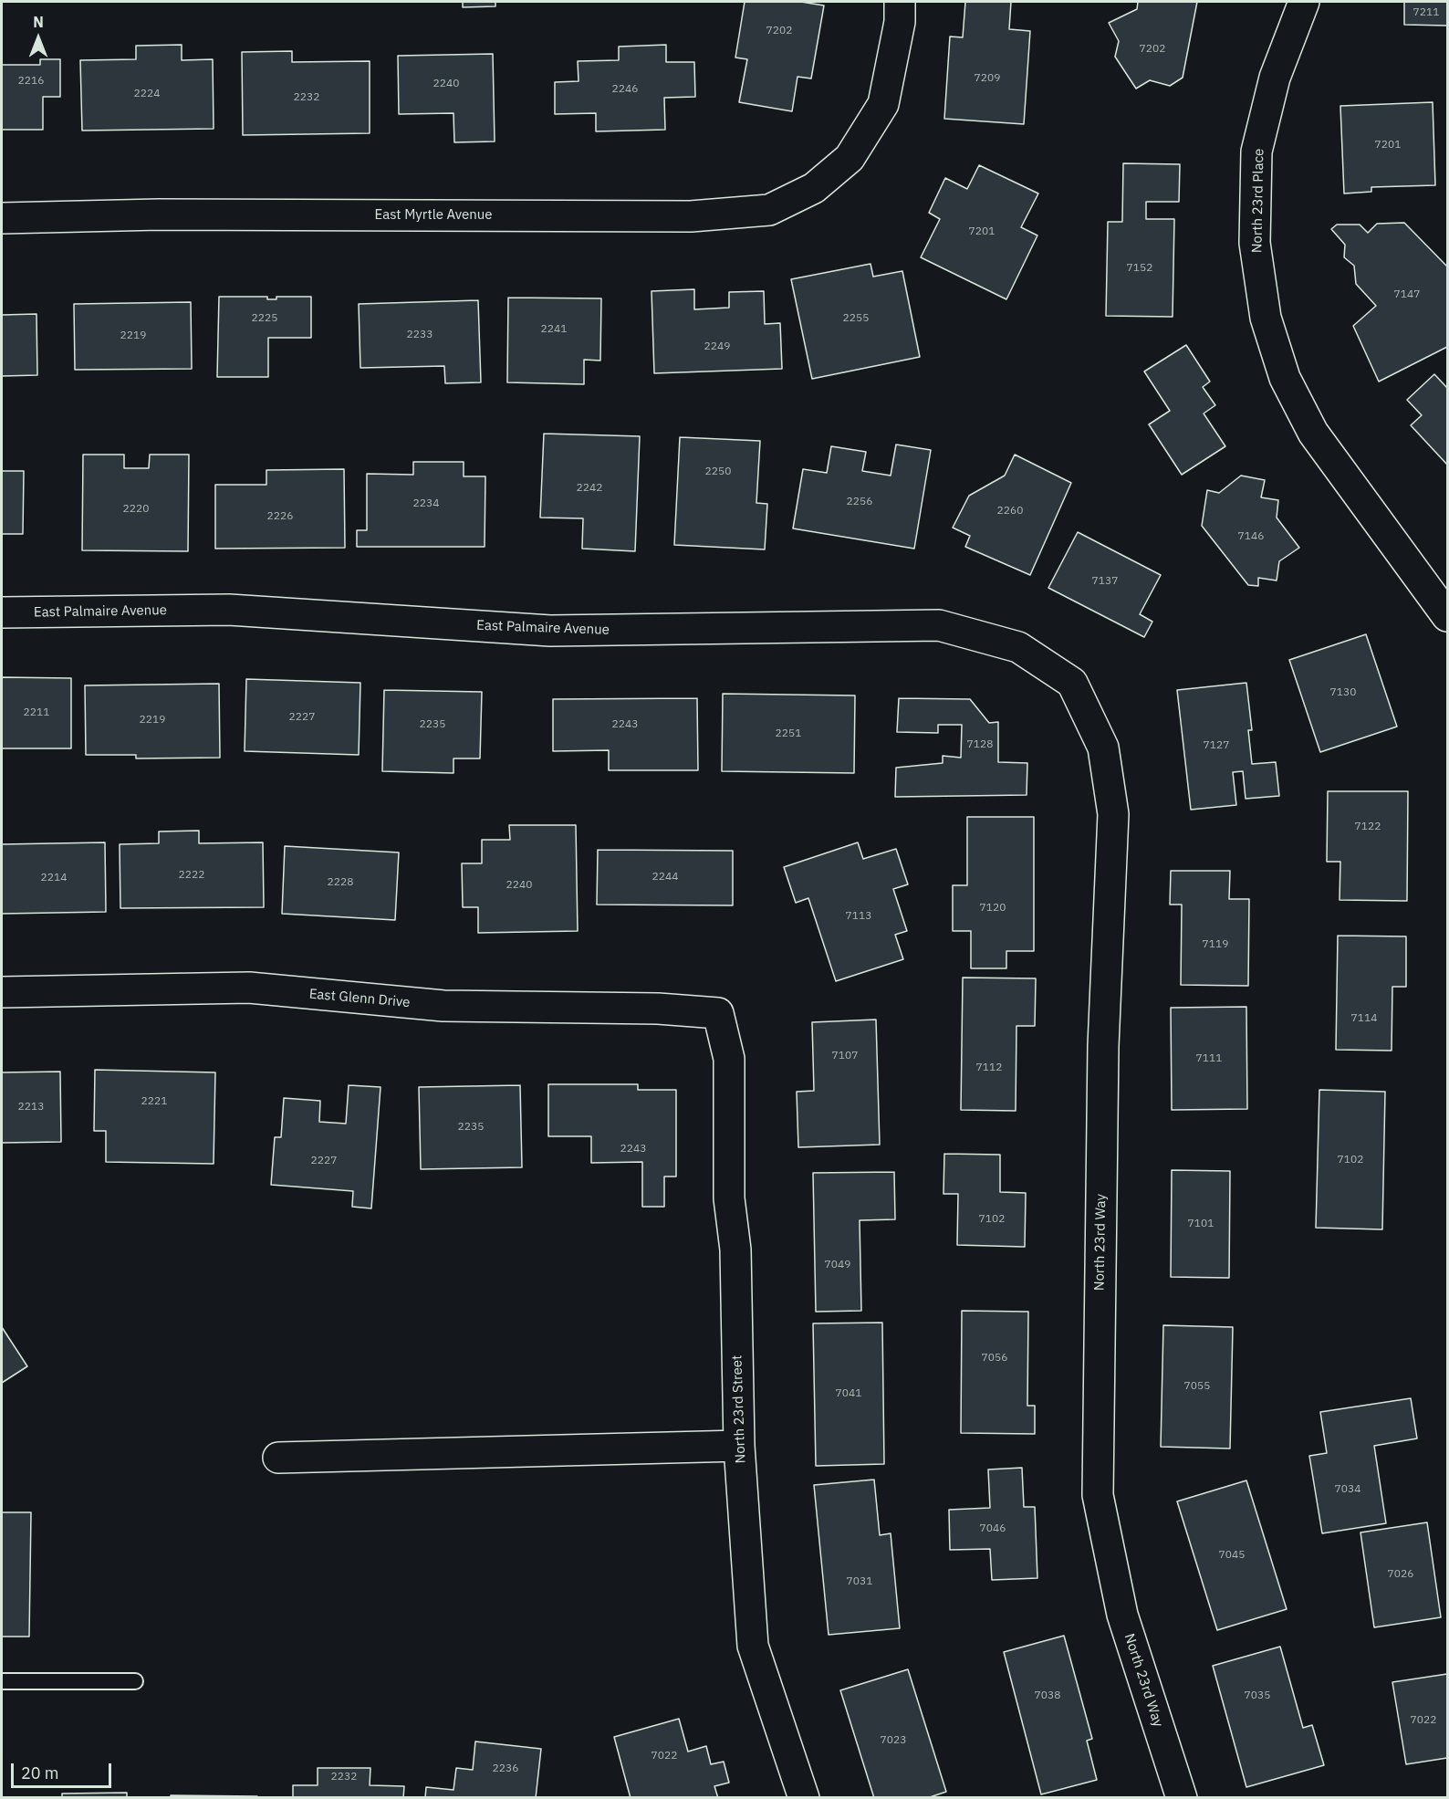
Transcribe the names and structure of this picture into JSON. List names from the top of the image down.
{
  "streets": {
    "street": [
      "North 23rd Place",
      "East Myrtle Avenue",
      "East Palmaire Avenue",
      "East Glenn Drive",
      "North 23rd Way",
      "North 23rd Street"
    ]
  },
  "crossings": [
    ["East Palmaire Avenue", "North 23rd Way"],
    ["East Glenn Drive", "North 23rd Street"]
  ],
  "house_numbers": [
    "7211",
    "7202",
    "7202",
    "7209",
    "2216",
    "2240",
    "2246",
    "2224",
    "2232",
    "7201",
    "7201",
    "7152",
    "7147",
    "2225",
    "2255",
    "2241",
    "2233",
    "2219",
    "2249",
    "2250",
    "2242",
    "2256",
    "2234",
    "2220",
    "2260",
    "2226",
    "7146",
    "7137",
    "7130",
    "2211",
    "2227",
    "2219",
    "2235",
    "2243",
    "2251",
    "7128",
    "7127",
    "7122",
    "2222",
    "2244",
    "2214",
    "2228",
    "2240",
    "7120",
    "7113",
    "7119",
    "7114",
    "7107",
    "7111",
    "7112",
    "2221",
    "2213",
    "2235",
    "2243",
    "7102",
    "2227",
    "7102",
    "7101",
    "7049",
    "7056",
    "7055",
    "7041",
    "7034",
    "7046",
    "7045",
    "7026",
    "7031",
    "7038",
    "7035",
    "7022",
    "7023",
    "7022",
    "2236",
    "2232"
  ],
  "scale_bar": "20 m",
  "north": "top"
}
